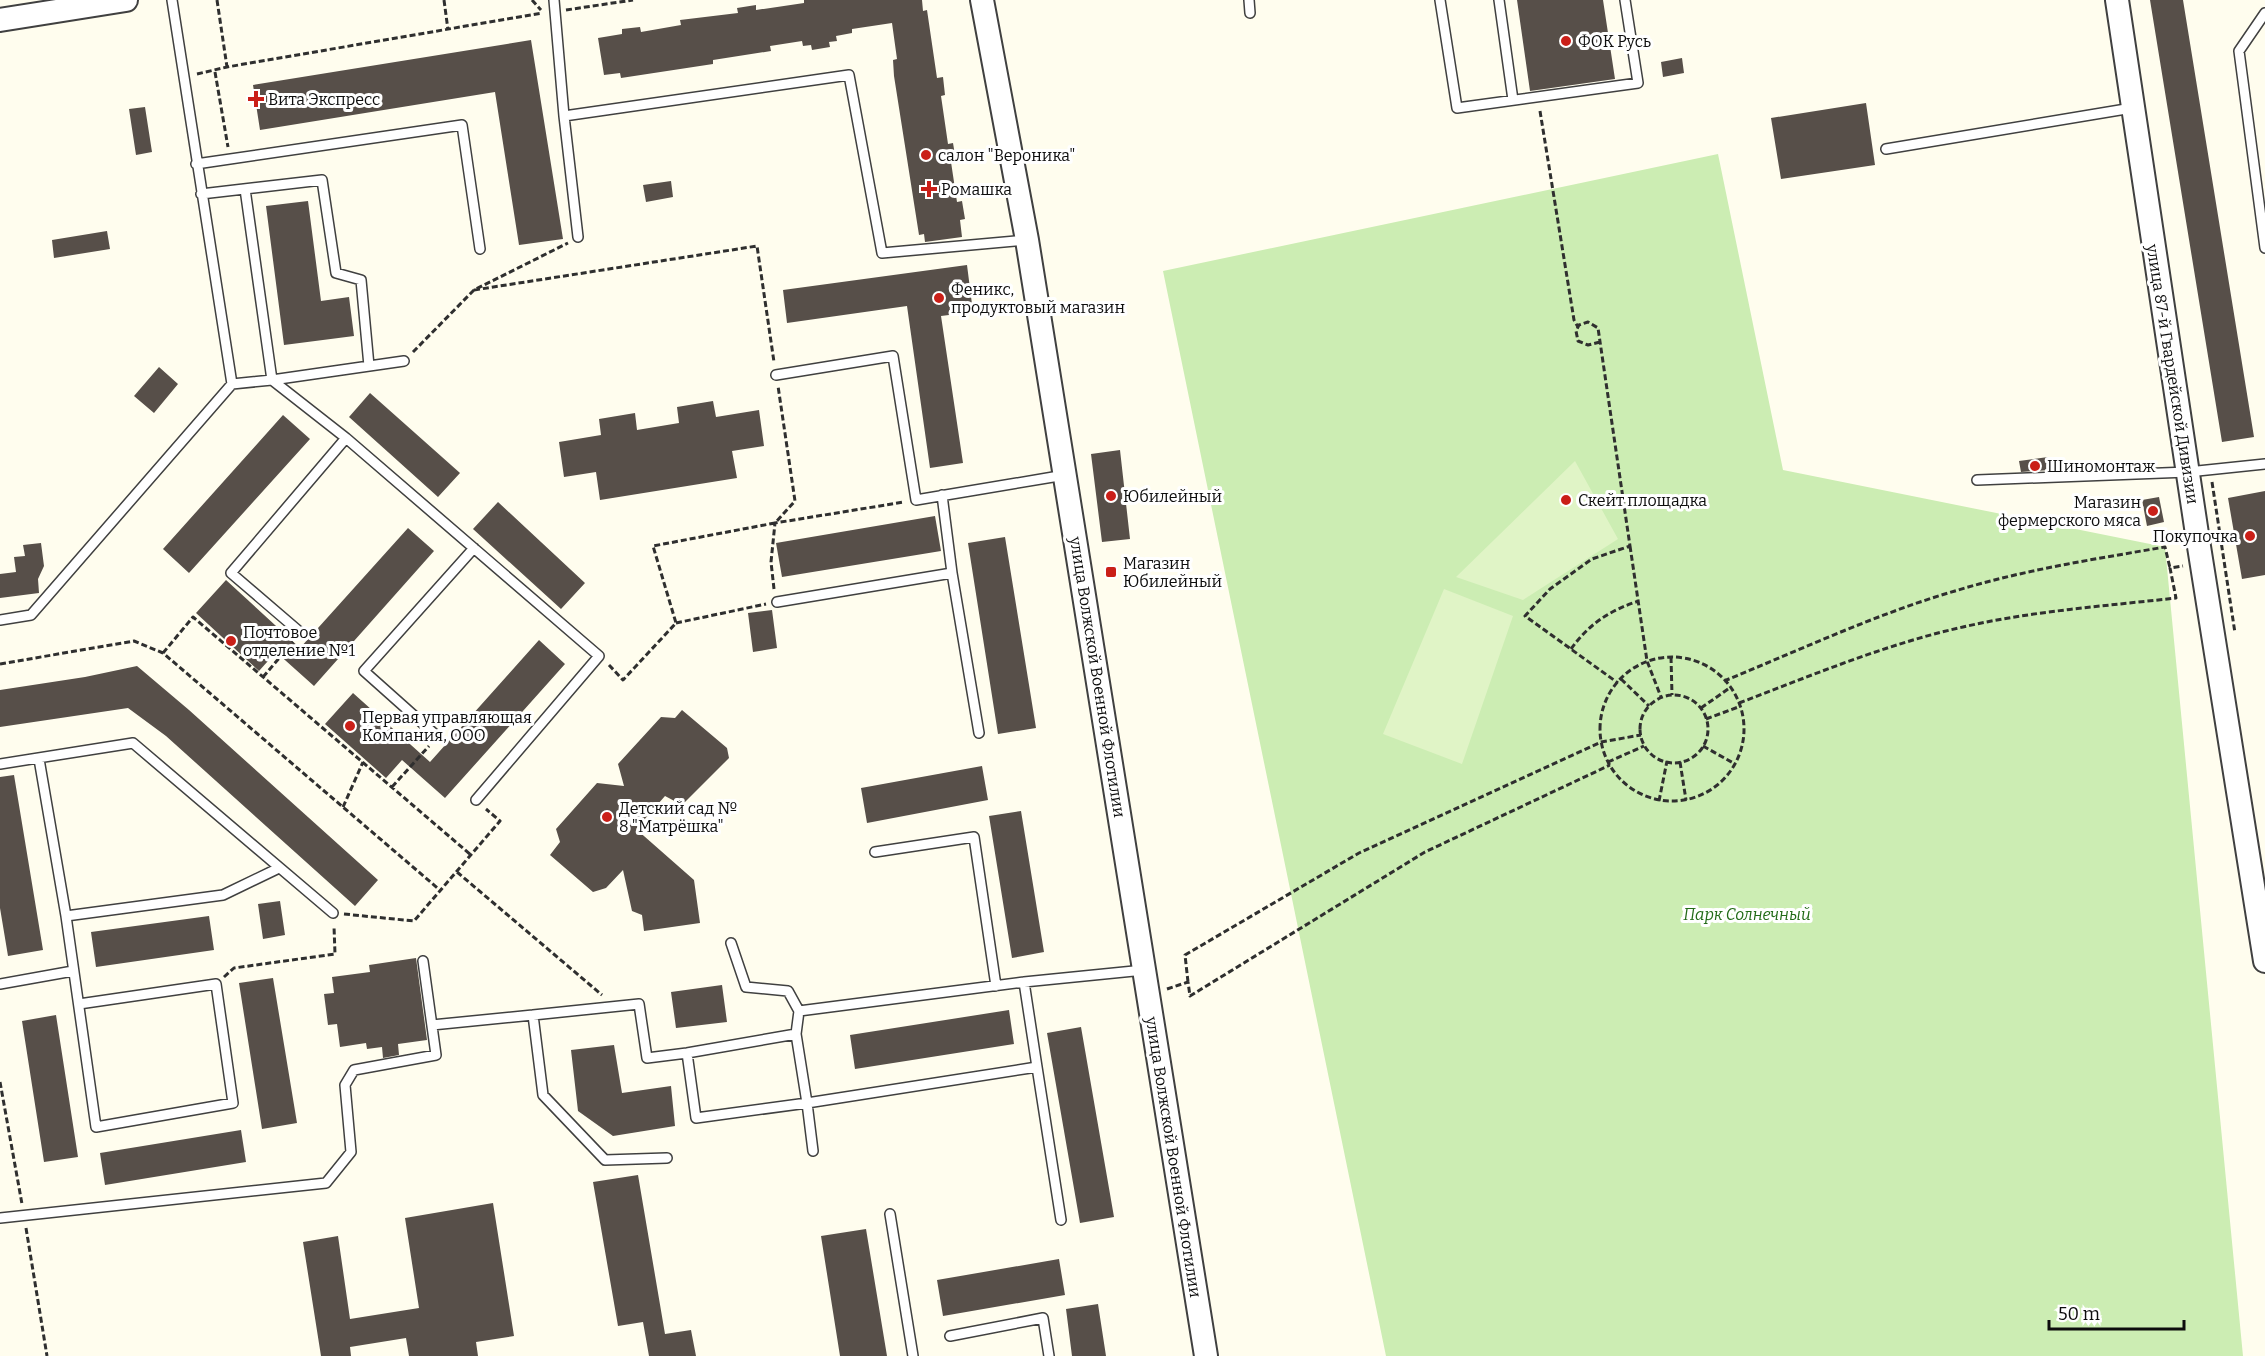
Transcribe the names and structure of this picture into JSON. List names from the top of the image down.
{
  "streets": {
    "street": ["улица 87-й Гвардейской Дивизии", "улица Волжской Военной Флотилии"]
  },
  "parks": ["Парк Солнечный"],
  "places": {
    "other": [
      "ФОК Русь",
      "салон \"Вероника\"",
      "Феникс, продуктовый магазин",
      "Шиномонтаж",
      "Юбилейный",
      "Скейт площадка",
      "Магазин фермерского мяса",
      "Покупочка",
      "Почтовое отделение №1",
      "Первая управляющая Компания, ООО",
      "Детский сад № 8 \"Матрёшка\""
    ],
    "health": ["Вита Экспресс", "Ромашка"],
    "transit": ["Магазин Юбилейный"]
  },
  "scale_bar": "50 m"
}
